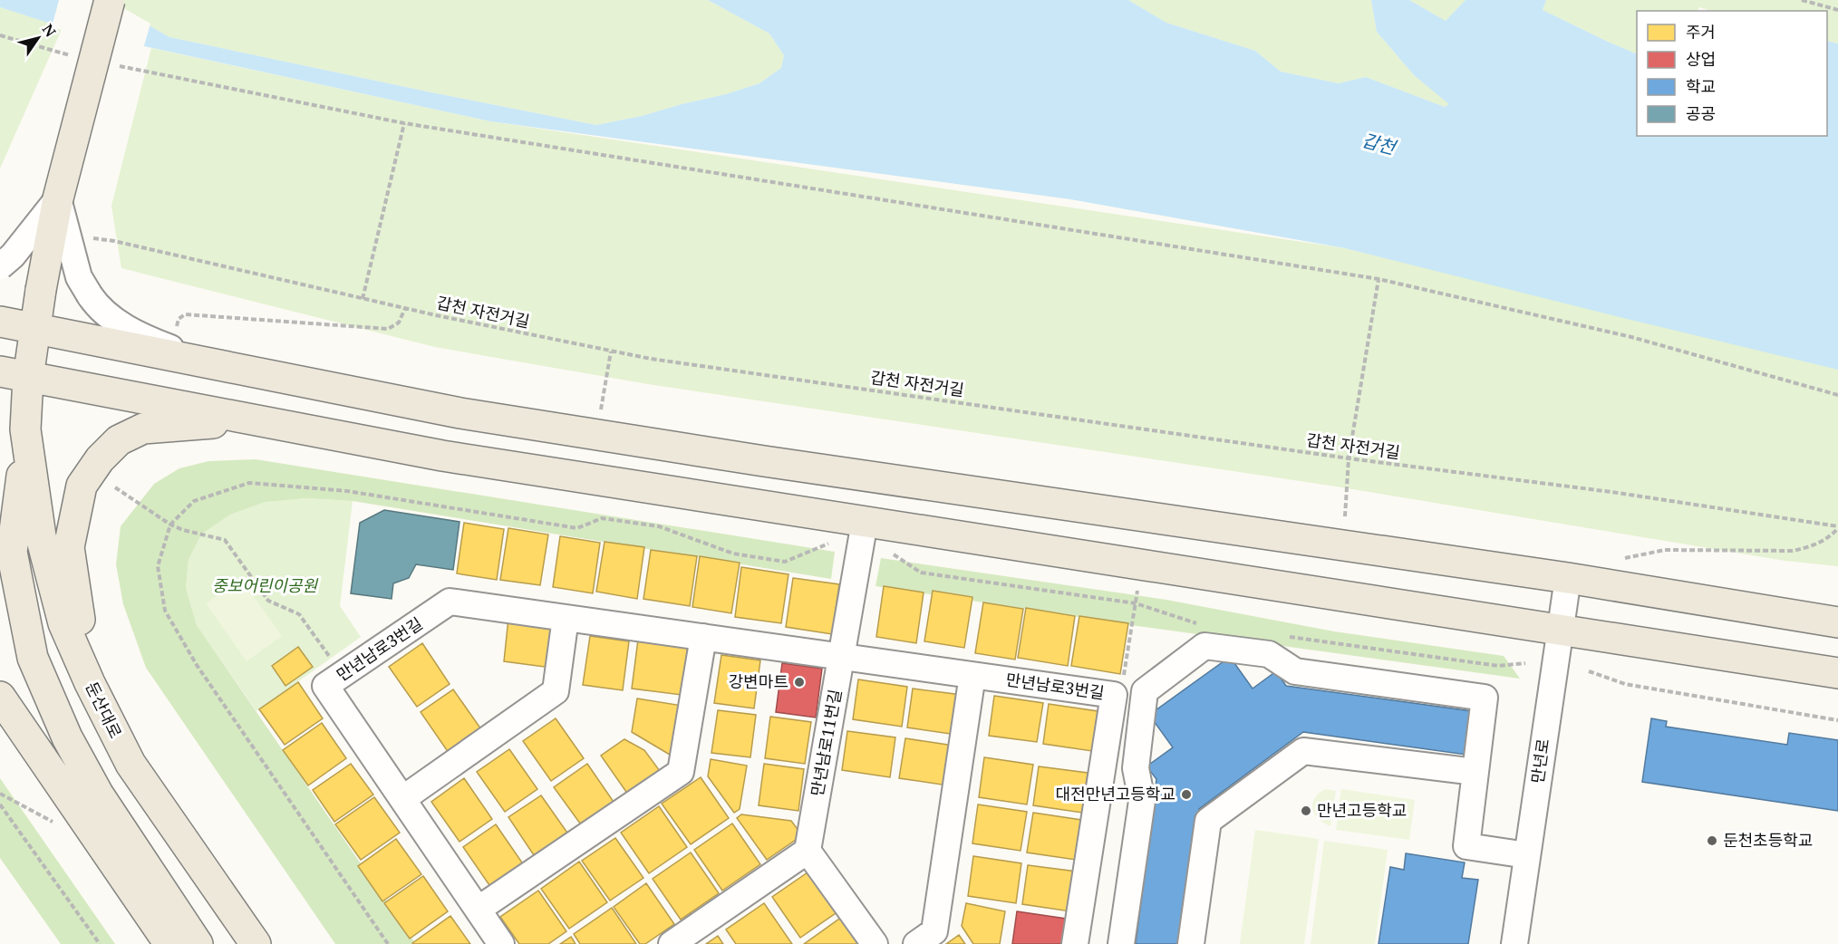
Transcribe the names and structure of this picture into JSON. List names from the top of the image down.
{
  "streets": {
    "main road": ["둔산대로"],
    "street": ["만년남로3번길", "만년남로11번길", "만년로"],
    "path": ["갑천 자전거길"]
  },
  "crossings": [
    ["만년남로3번길", "만년남로11번길"]
  ],
  "water": ["갑천"],
  "parks": ["중보어린이공원"],
  "places": [
    "강변마트",
    "대전만년고등학교",
    "만년고등학교",
    "둔천초등학교"
  ],
  "legend": [
    "주거",
    "상업",
    "학교",
    "공공"
  ],
  "north": "top right"
}
